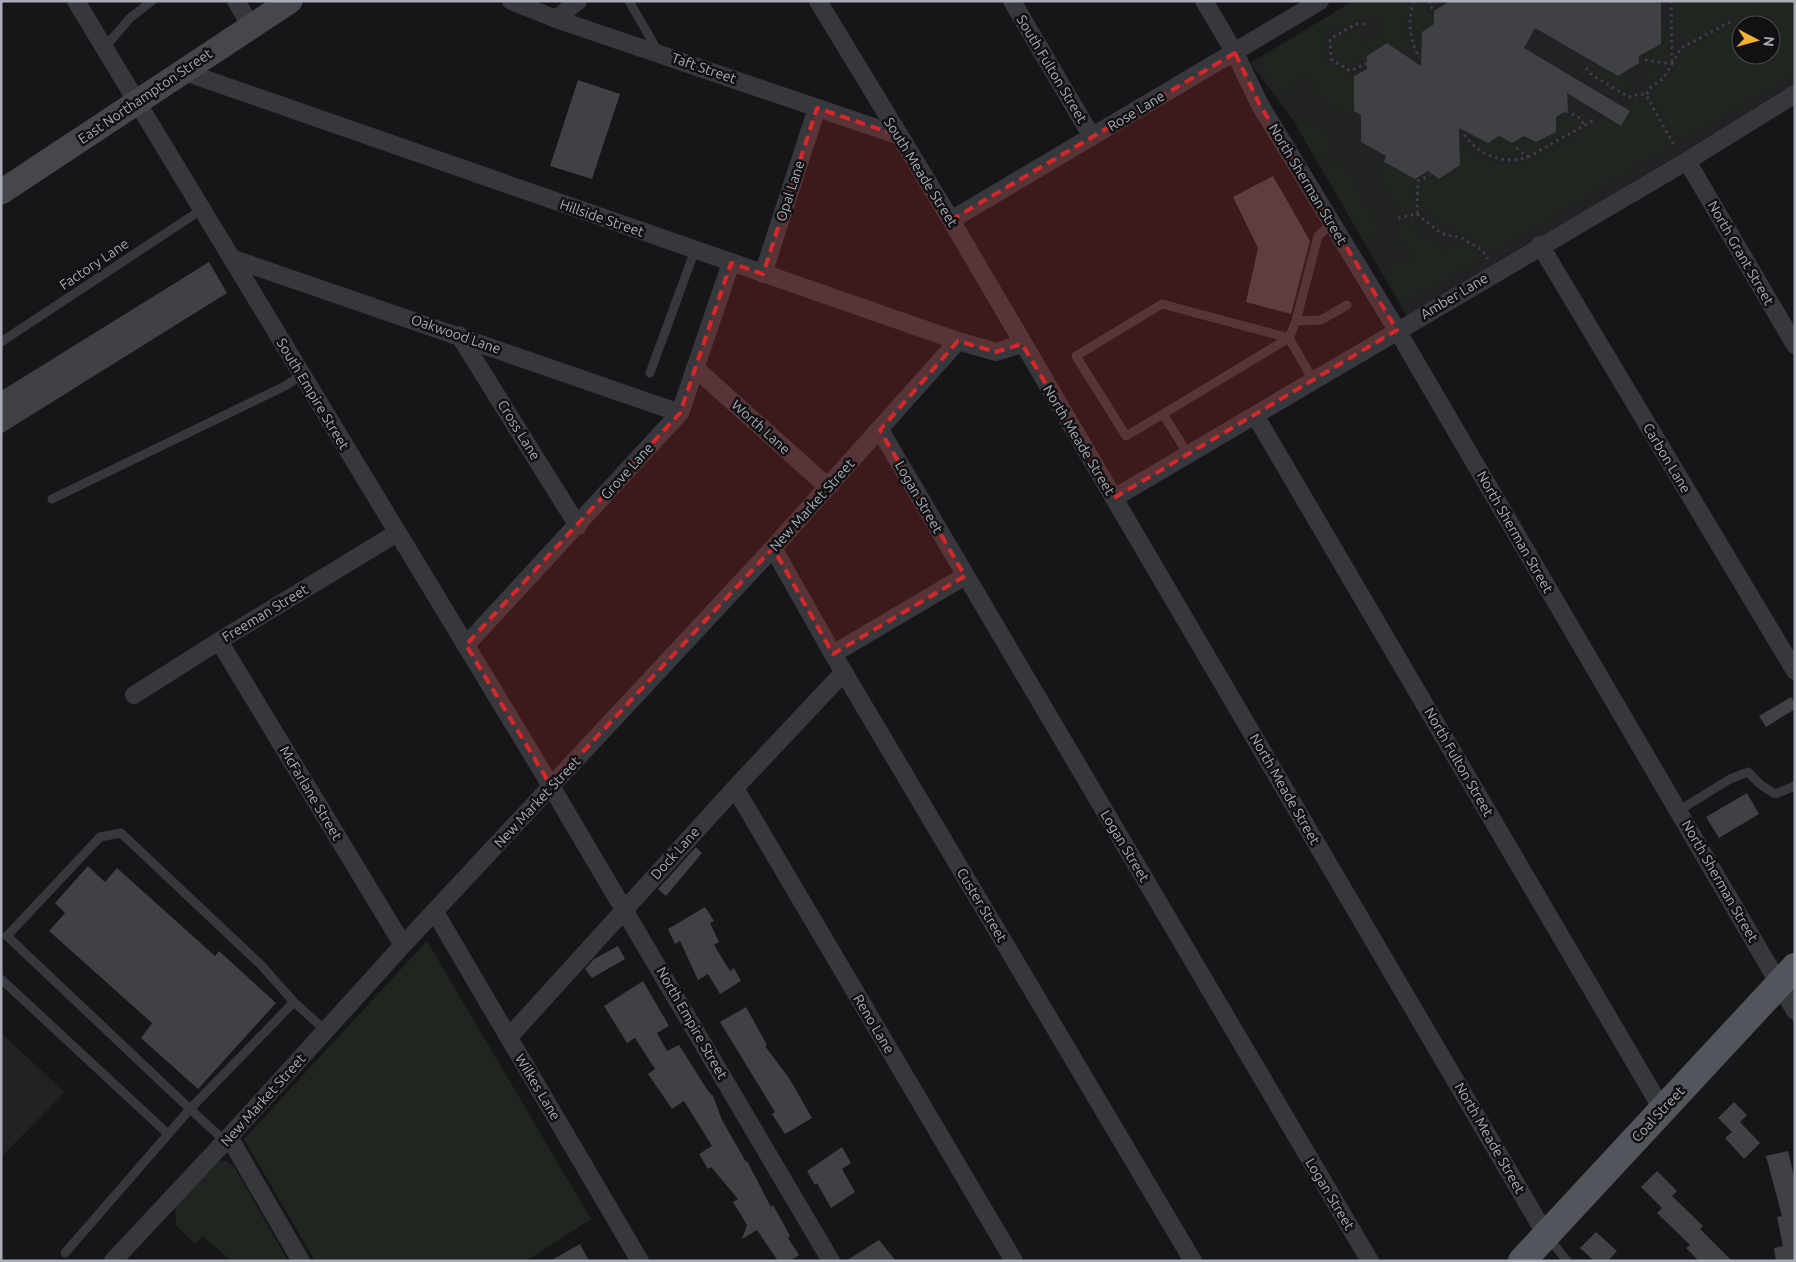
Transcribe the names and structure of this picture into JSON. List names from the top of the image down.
{
  "streets": {
    "main road": ["East Northampton Street", "Coal Street"],
    "street": [
      "Taft Street",
      "South Fulton Street",
      "Rose Lane",
      "South Meade Street",
      "North Sherman Street",
      "Opal Lane",
      "Hillside Street",
      "North Grant Street",
      "Amber Lane",
      "Oakwood Lane",
      "South Empire Street",
      "Worth Lane",
      "Cross Lane",
      "North Meade Street",
      "Carbon Lane",
      "Grove Lane",
      "Logan Street",
      "New Market Street",
      "Freeman Street",
      "North Fulton Street",
      "McFarlane Street",
      "Dock Lane",
      "Custer Street",
      "North Empire Street",
      "Reno Lane",
      "Wilkes Lane"
    ],
    "lane": ["Factory Lane"]
  },
  "crossings": [
    ["Taft Street", "South Meade Street"],
    ["Taft Street", "Opal Lane"],
    ["South Fulton Street", "Rose Lane"],
    ["East Northampton Street", "Hillside Street"],
    ["East Northampton Street", "South Empire Street"],
    ["Rose Lane", "South Meade Street"],
    ["Rose Lane", "North Sherman Street"],
    ["South Meade Street", "Hillside Street"],
    ["South Meade Street", "North Meade Street"],
    ["North Sherman Street", "Amber Lane"],
    ["North Sherman Street", "Coal Street"],
    ["Opal Lane", "Hillside Street"],
    ["Hillside Street", "North Meade Street"],
    ["Hillside Street", "Grove Lane"],
    ["Hillside Street", "New Market Street"],
    ["North Grant Street", "Amber Lane"],
    ["Factory Lane", "South Empire Street"],
    ["Amber Lane", "North Meade Street"],
    ["Amber Lane", "Carbon Lane"],
    ["Amber Lane", "North Fulton Street"],
    ["Oakwood Lane", "South Empire Street"],
    ["Oakwood Lane", "Cross Lane"],
    ["Oakwood Lane", "Grove Lane"],
    ["South Empire Street", "Grove Lane"],
    ["South Empire Street", "New Market Street"],
    ["South Empire Street", "Freeman Street"],
    ["South Empire Street", "North Empire Street"],
    ["Worth Lane", "Grove Lane"],
    ["Worth Lane", "New Market Street"],
    ["Cross Lane", "Grove Lane"],
    ["North Meade Street", "Coal Street"],
    ["Logan Street", "New Market Street"],
    ["New Market Street", "McFarlane Street"],
    ["New Market Street", "Custer Street"],
    ["New Market Street", "North Empire Street"],
    ["New Market Street", "Wilkes Lane"],
    ["Freeman Street", "McFarlane Street"],
    ["North Fulton Street", "Coal Street"],
    ["Dock Lane", "Custer Street"],
    ["Dock Lane", "North Empire Street"],
    ["Dock Lane", "Reno Lane"],
    ["Dock Lane", "Wilkes Lane"]
  ],
  "north": "right"
}
